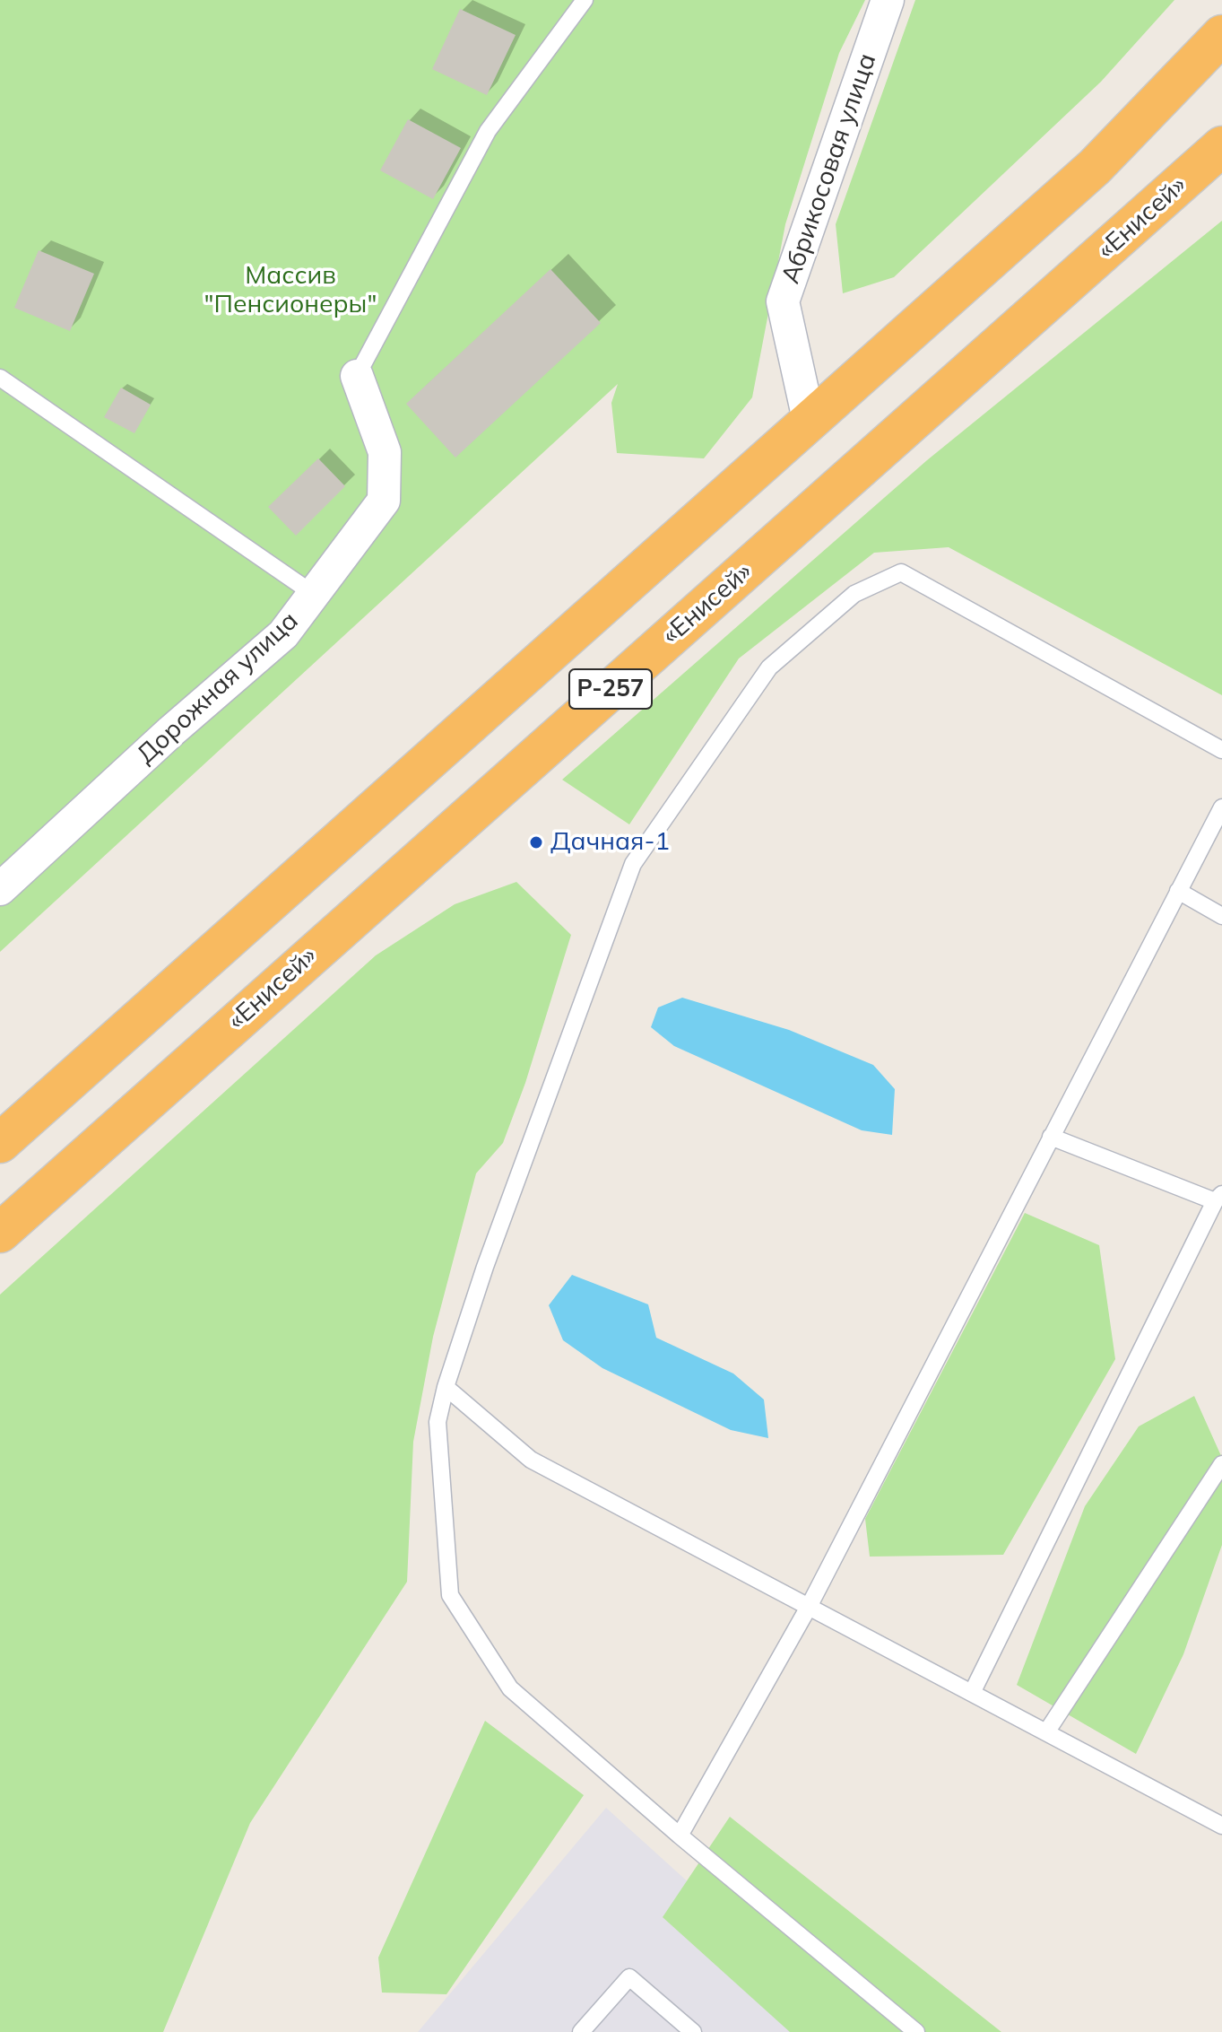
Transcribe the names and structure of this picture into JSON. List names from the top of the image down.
{
  "streets": {
    "highway": ["«Енисей»", "Р-257"],
    "street": ["Абрикосовая улица", "Дорожная улица"]
  },
  "crossings": [
    ["Абрикосовая улица", "Р-257"]
  ],
  "parks": ["Массив \"Пенсионеры\""],
  "places": ["Дачная-1"]
}
